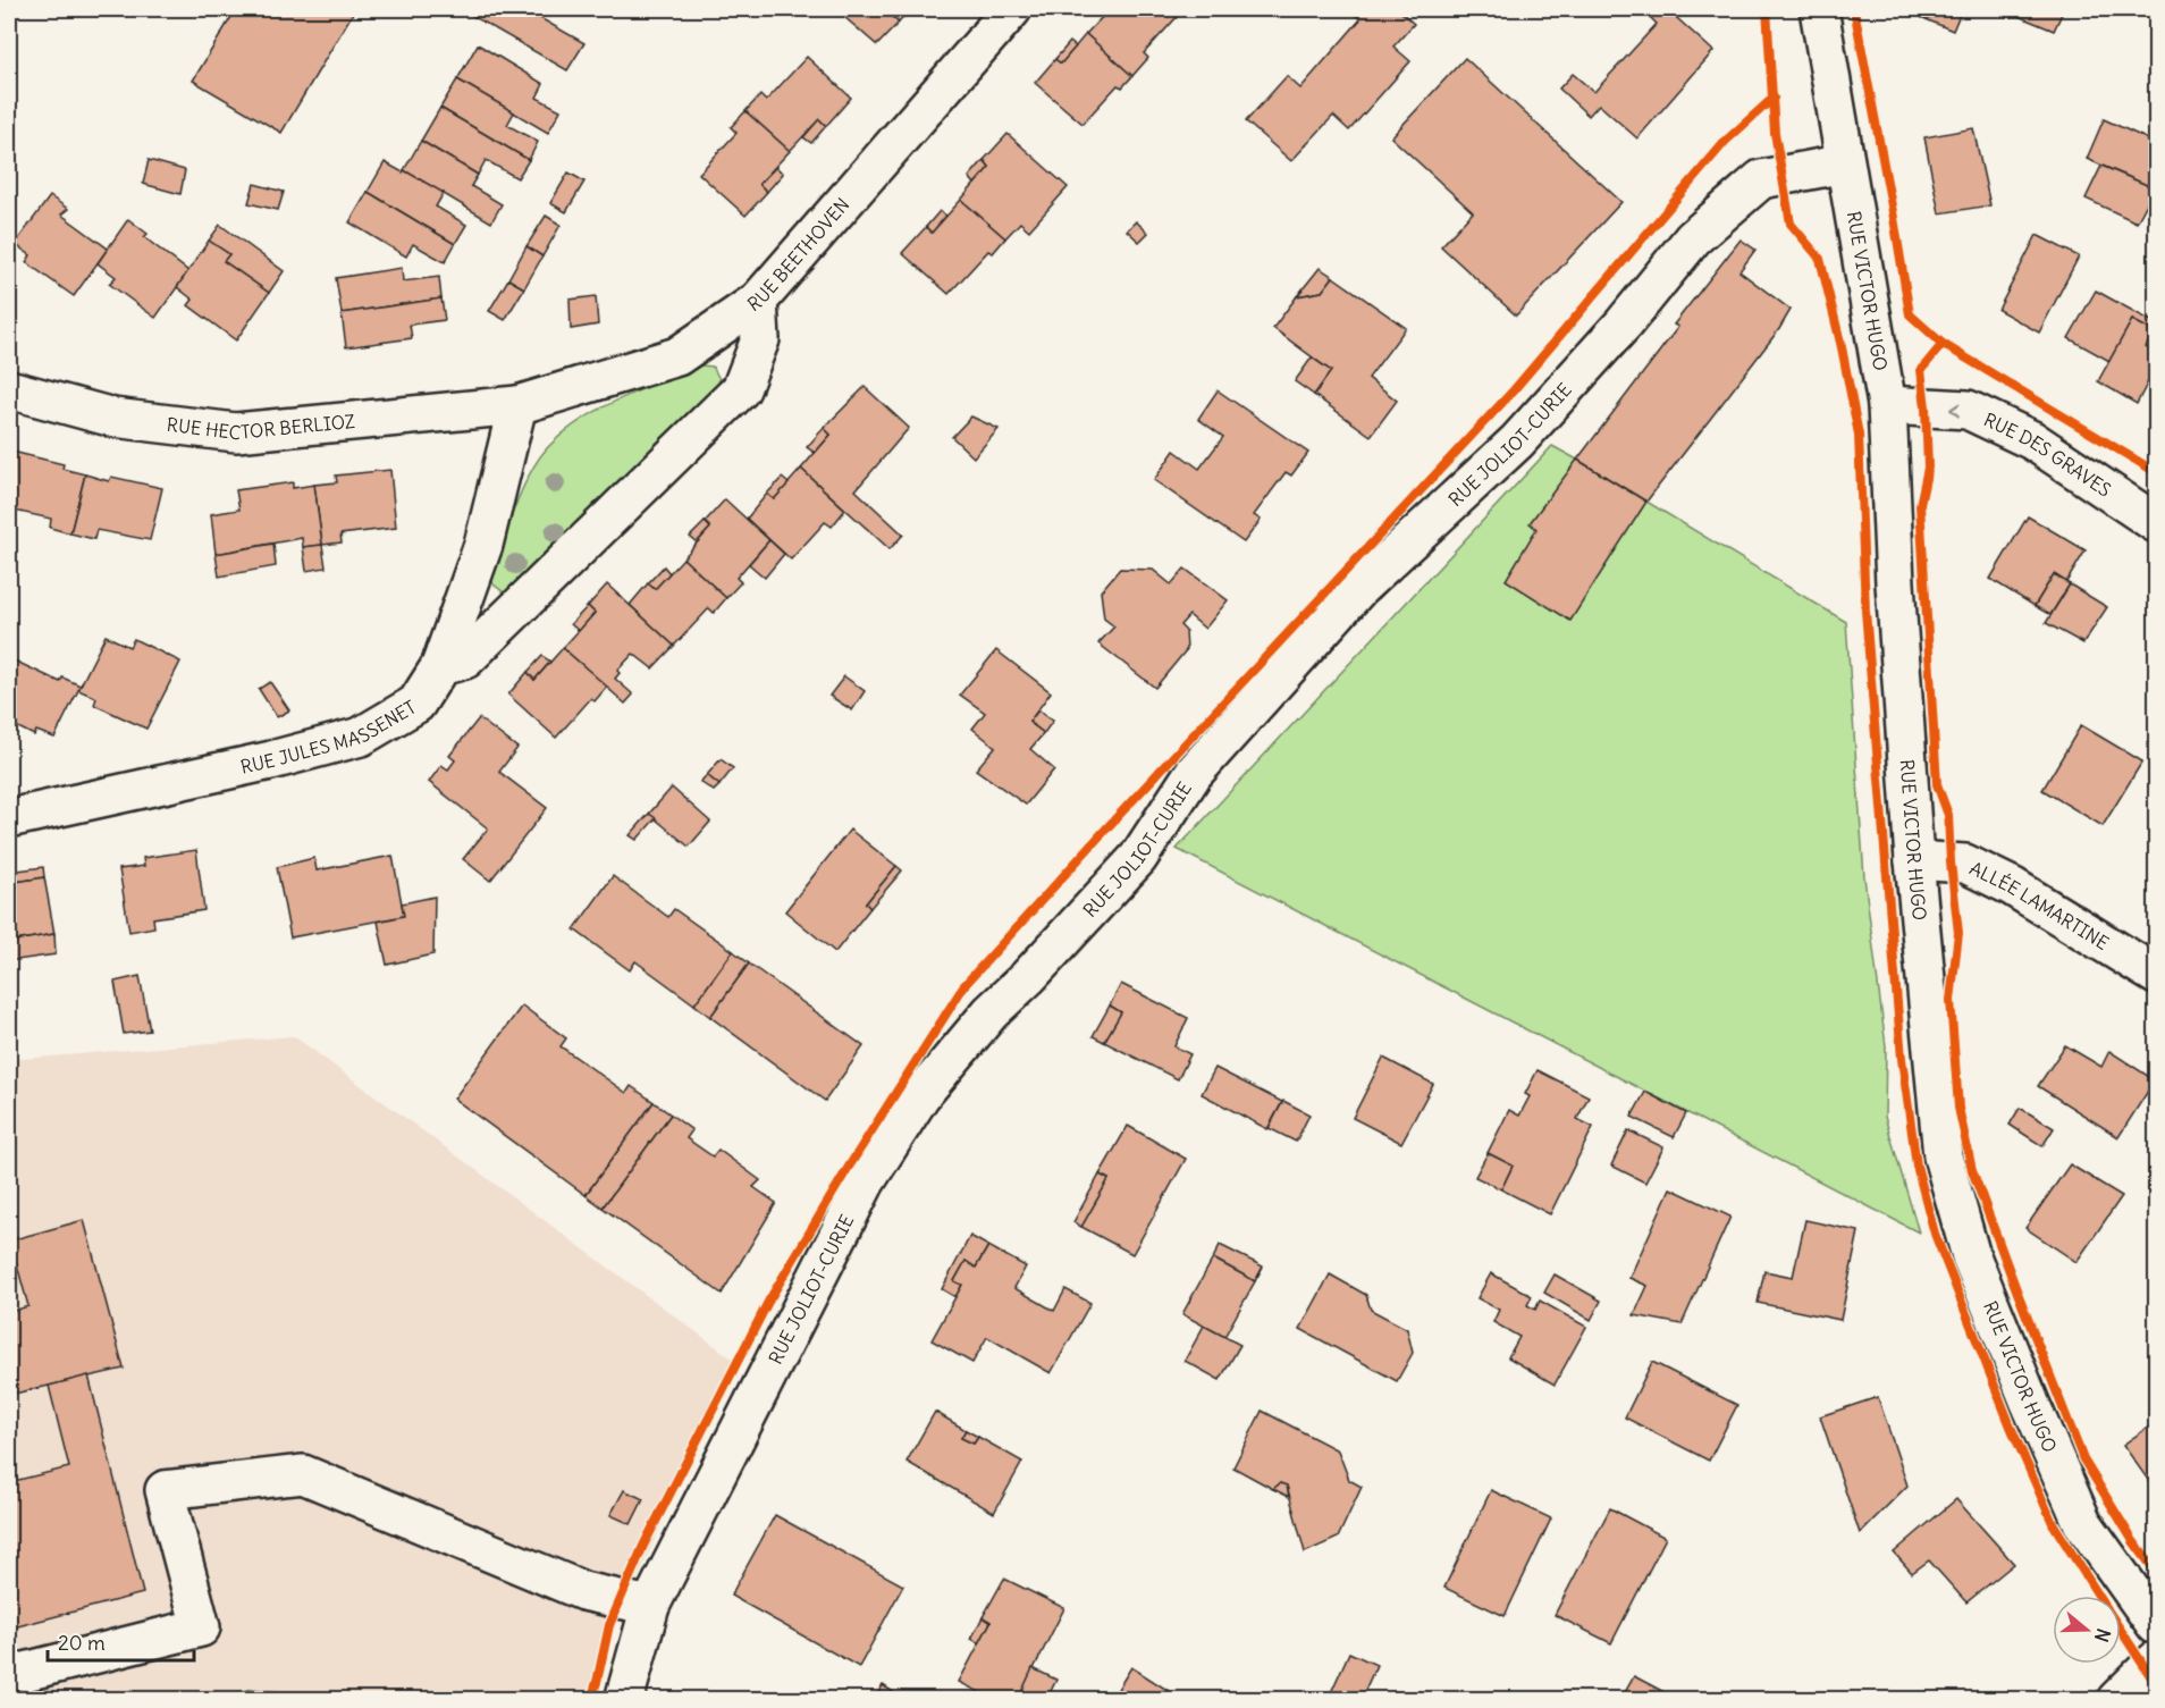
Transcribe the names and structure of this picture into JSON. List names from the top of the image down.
{
  "streets": {
    "street": [
      "RUE BEETHOVEN",
      "RUE VICTOR HUGO",
      "RUE HECTOR BERLIOZ",
      "RUE JOLIOT-CURIE",
      "RUE DES GRAVES",
      "RUE JULES MASSENET",
      "ALLÉE LAMARTINE"
    ]
  },
  "crossings": [
    ["RUE BEETHOVEN", "RUE HECTOR BERLIOZ"],
    ["RUE BEETHOVEN", "RUE JULES MASSENET"],
    ["RUE VICTOR HUGO", "RUE JOLIOT-CURIE"],
    ["RUE VICTOR HUGO", "RUE DES GRAVES"],
    ["RUE VICTOR HUGO", "ALLÉE LAMARTINE"],
    ["RUE HECTOR BERLIOZ", "RUE JULES MASSENET"]
  ],
  "one_way": ["RUE DES GRAVES"],
  "scale_bar": "20 m",
  "north": "right"
}
